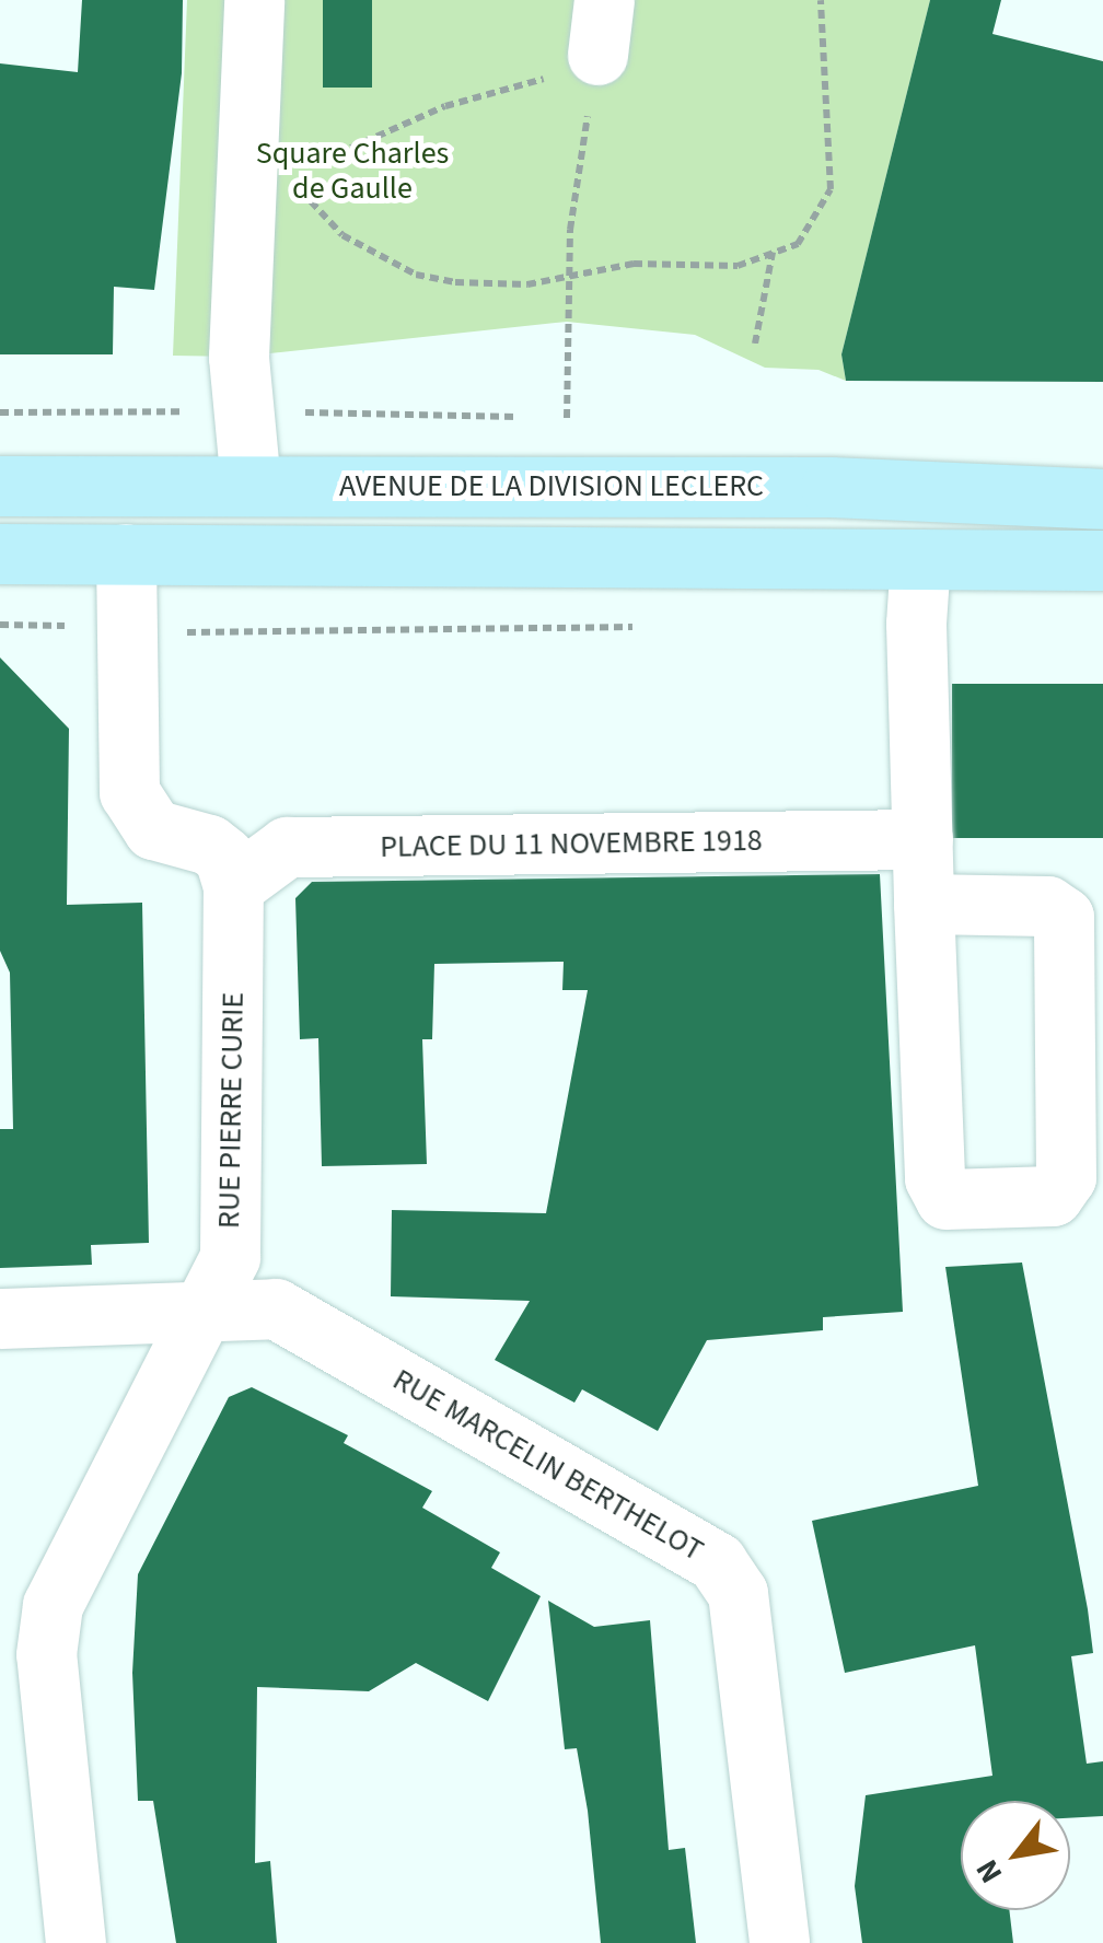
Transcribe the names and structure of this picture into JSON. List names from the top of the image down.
{
  "streets": {
    "main road": ["AVENUE DE LA DIVISION LECLERC"],
    "street": ["PLACE DU 11 NOVEMBRE 1918", "RUE PIERRE CURIE", "RUE MARCELIN BERTHELOT"]
  },
  "crossings": [
    ["PLACE DU 11 NOVEMBRE 1918", "RUE PIERRE CURIE"],
    ["RUE PIERRE CURIE", "RUE MARCELIN BERTHELOT"]
  ],
  "parks": ["Square Charles de Gaulle"],
  "north": "bottom left"
}
